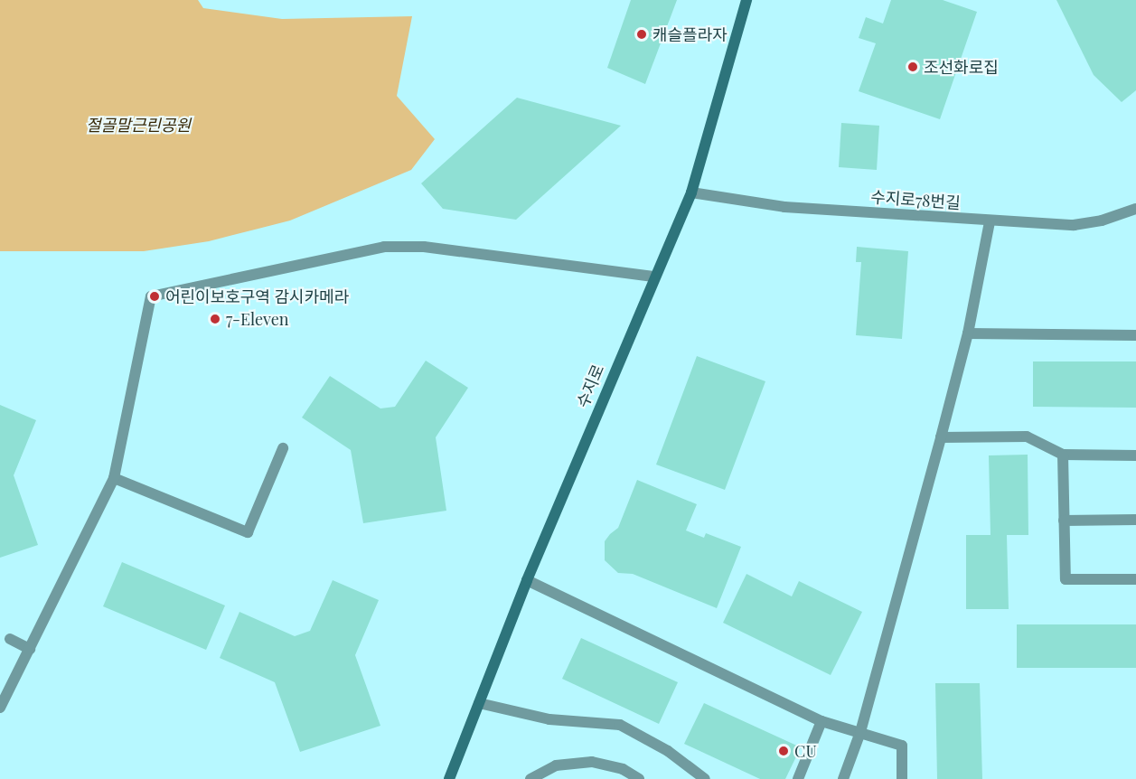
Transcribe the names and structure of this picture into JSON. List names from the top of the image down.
{
  "streets": {
    "main road": ["수지로"],
    "street": ["수지로78번길"]
  },
  "crossings": [
    ["수지로78번길", "수지로"]
  ],
  "parks": ["절골말근린공원"],
  "places": [
    "캐슬플라자",
    "조선화로집",
    "어린이보호구역 감시카메라",
    "7-Eleven",
    "CU"
  ]
}
